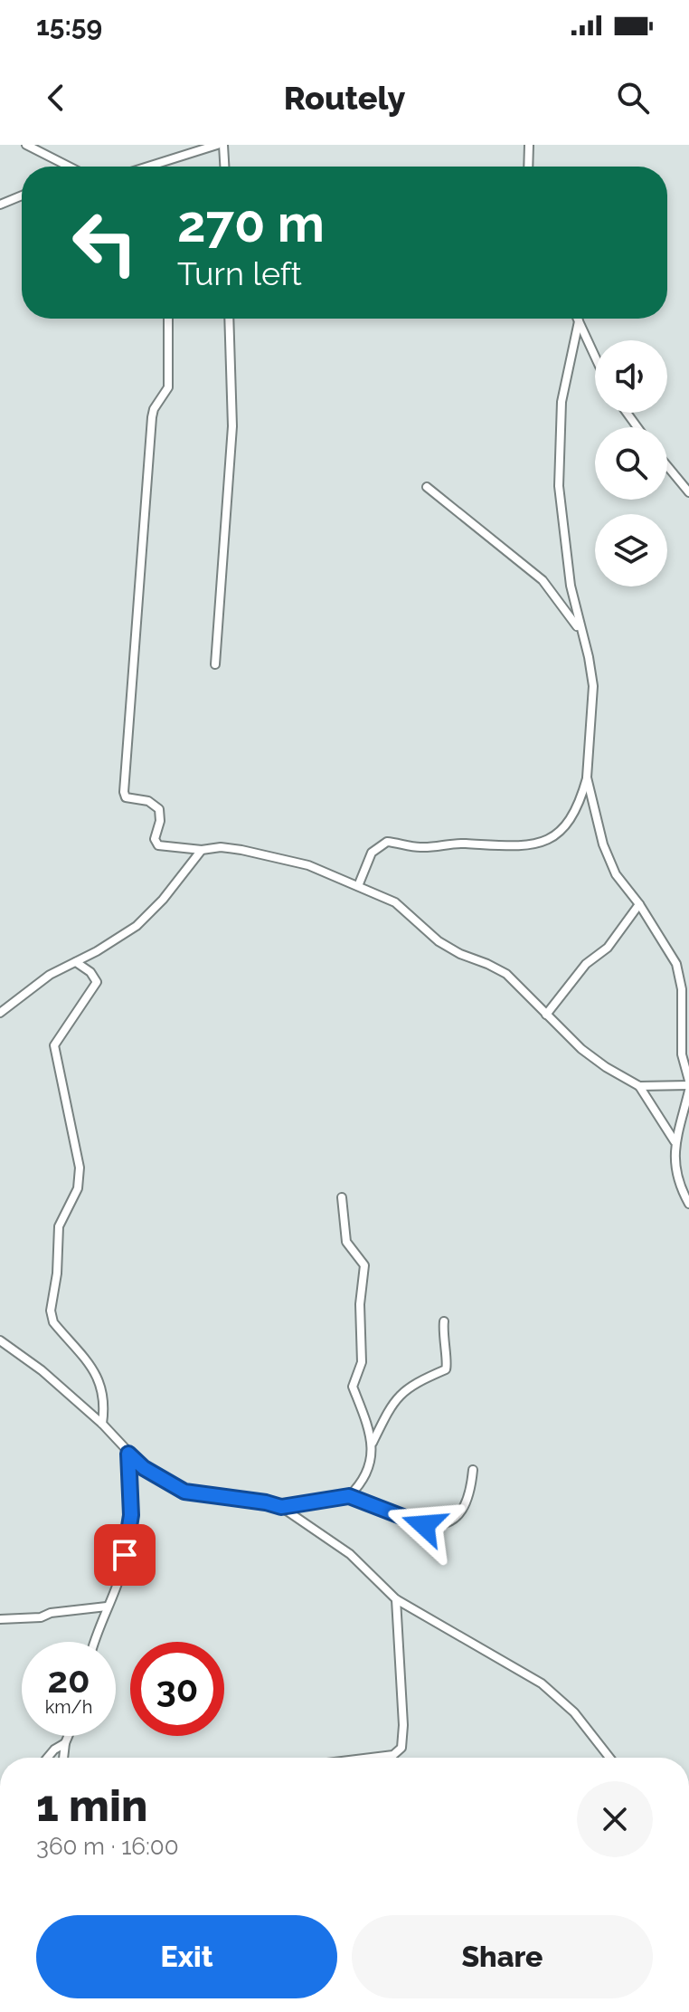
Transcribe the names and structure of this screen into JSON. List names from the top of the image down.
{
  "page": {
    "status": "15:59",
    "header": "Routely",
    "turn": ["270 m", "Turn left"],
    "speed": "20 km/h",
    "limit": "30",
    "heading": ["1 min", "360 m · 16:00"],
    "buttons": ["Exit", "Share"]
  }
}
